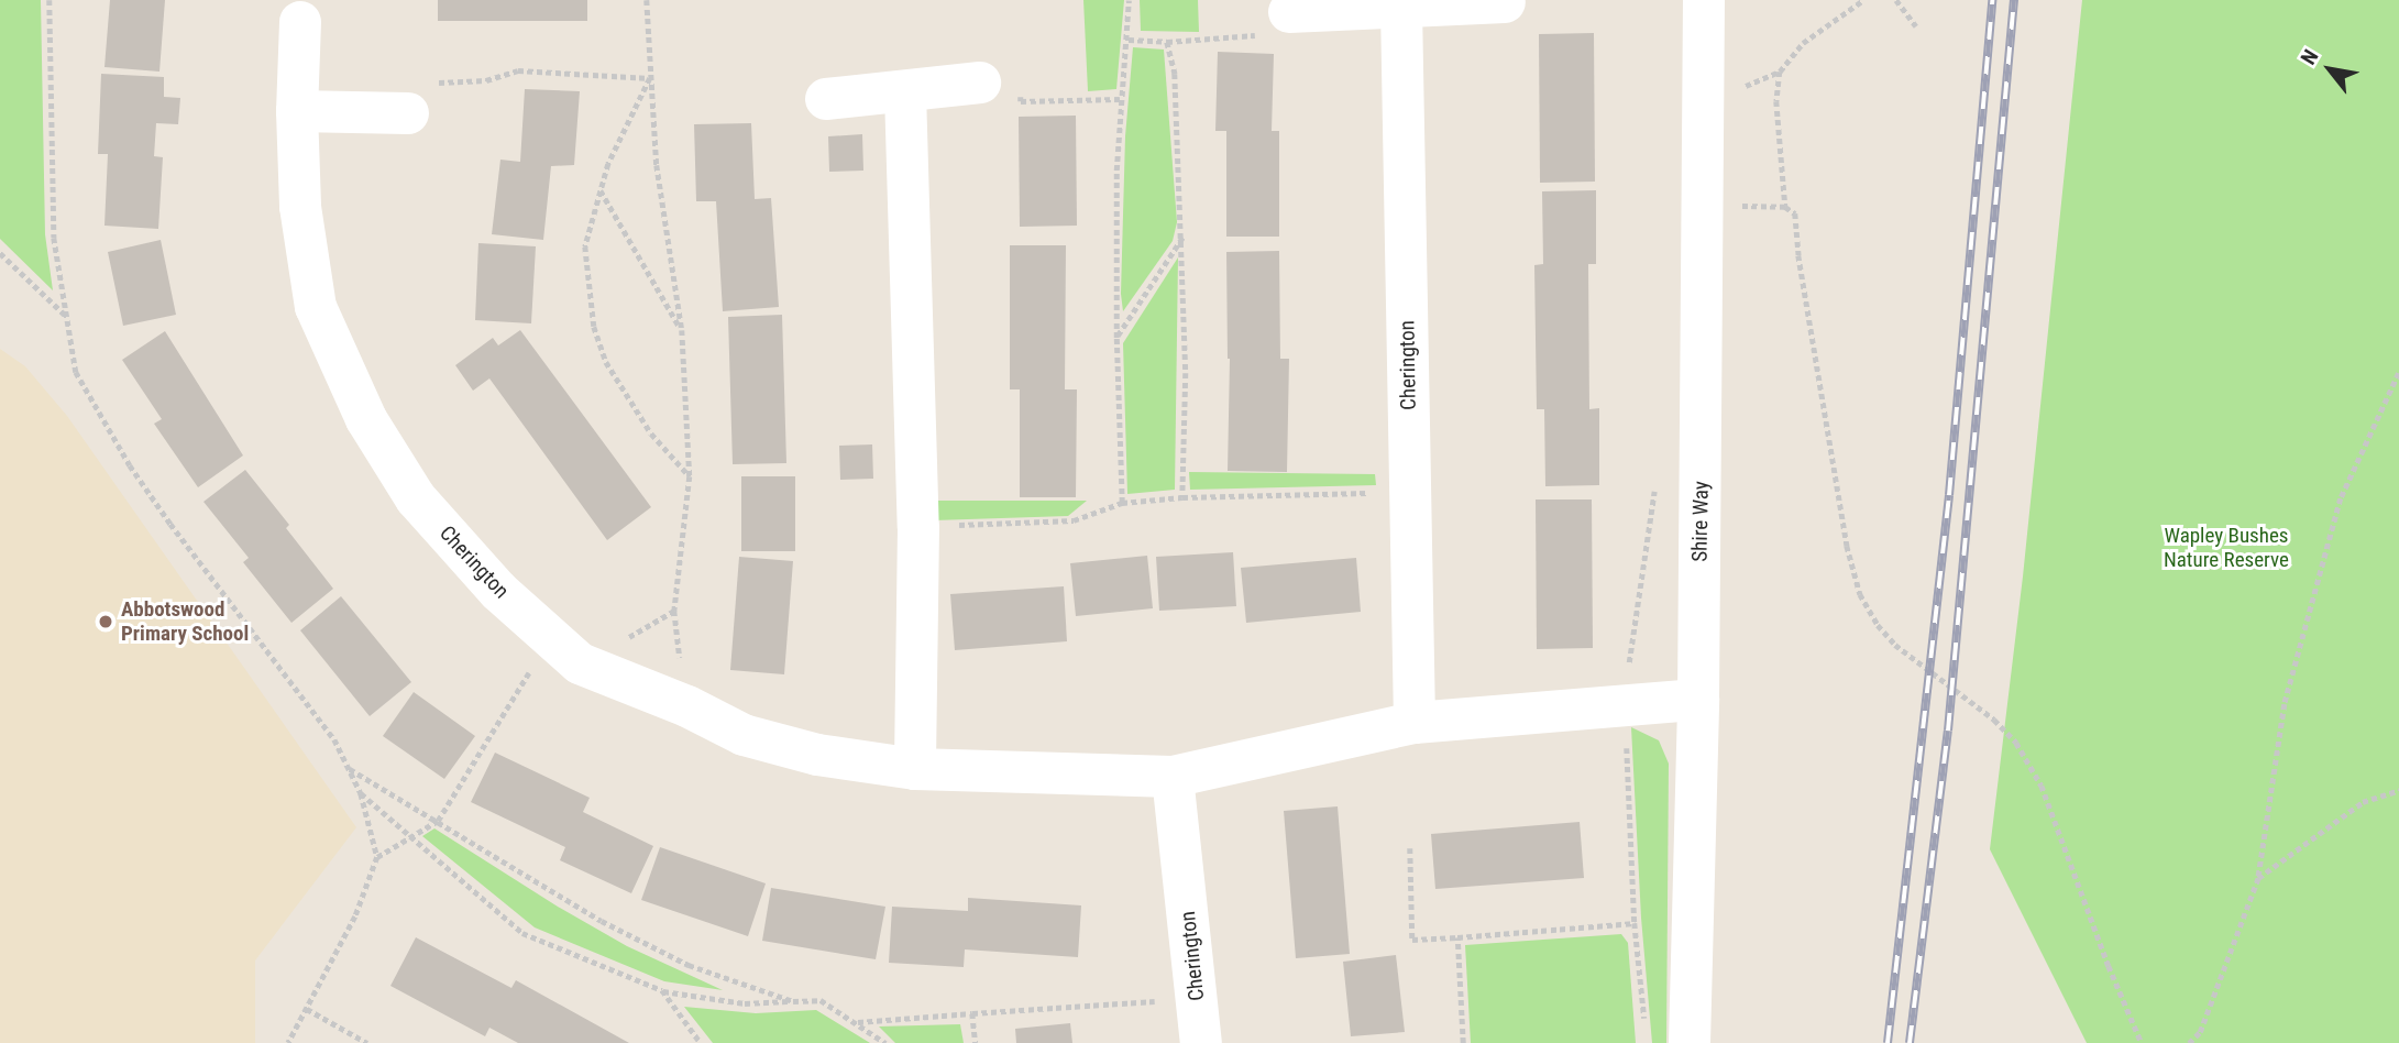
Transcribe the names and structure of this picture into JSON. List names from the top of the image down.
{
  "streets": {
    "street": ["Cherington", "Shire Way"]
  },
  "crossings": [
    ["Cherington", "Shire Way"]
  ],
  "parks": ["Wapley Bushes Nature Reserve"],
  "places": ["Abbotswood Primary School"],
  "north": "top left"
}
